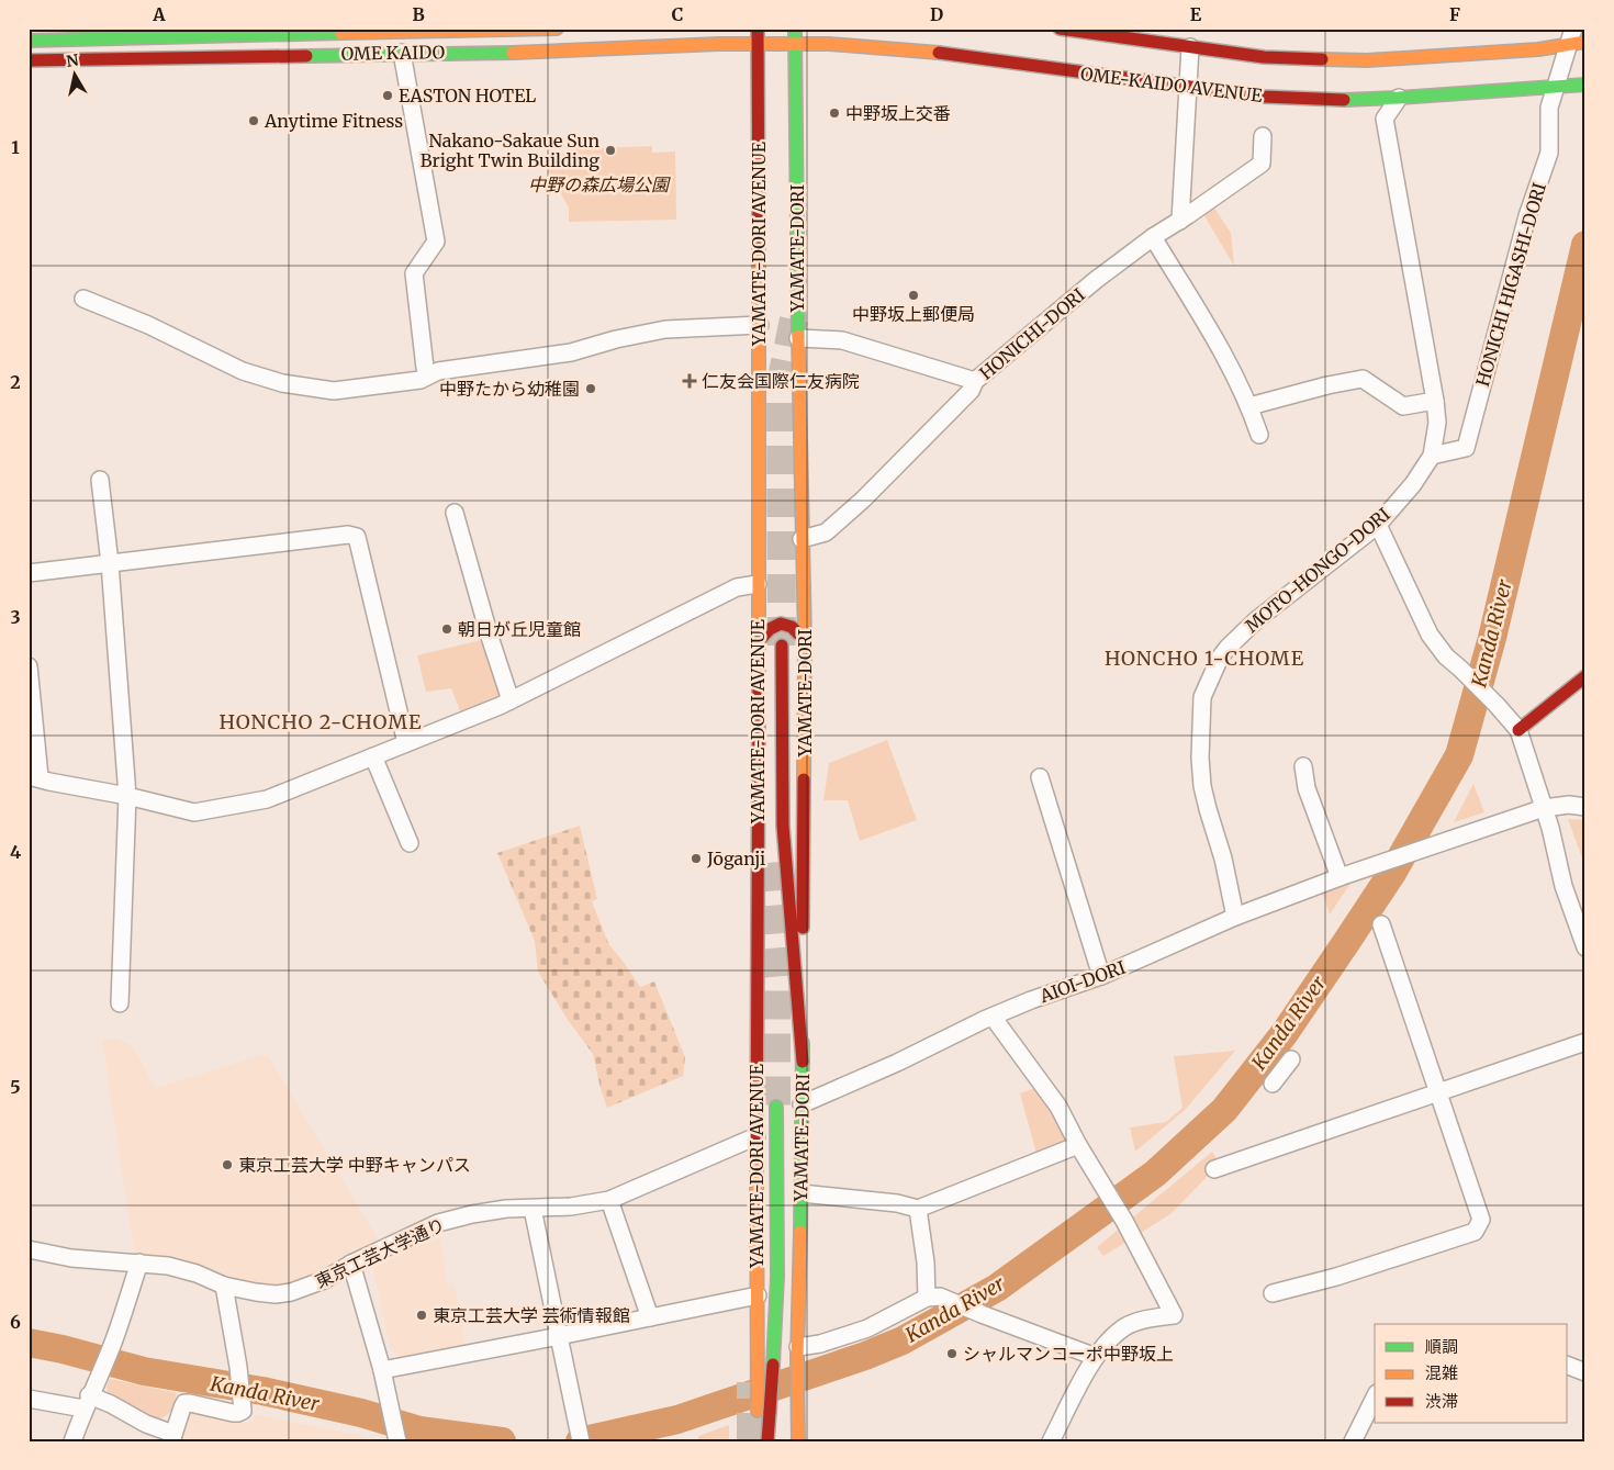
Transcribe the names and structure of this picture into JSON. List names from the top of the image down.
{
  "streets": {
    "main road": [
      "OME KAIDO",
      "OME-KAIDO AVENUE",
      "YAMATE-DORI AVENUE",
      "YAMATE-DORI"
    ],
    "street": [
      "HONICHI HIGASHI-DORI",
      "HONICHI-DORI",
      "MOTO-HONGO-DORI",
      "AIOI-DORI",
      "東京工芸大学通り"
    ]
  },
  "crossings": [
    ["OME KAIDO", "OME-KAIDO AVENUE"],
    ["OME KAIDO", "YAMATE-DORI AVENUE"],
    ["OME-KAIDO AVENUE", "YAMATE-DORI AVENUE"],
    ["OME-KAIDO AVENUE", "YAMATE-DORI"],
    ["OME-KAIDO AVENUE", "HONICHI HIGASHI-DORI"],
    ["OME-KAIDO AVENUE", "MOTO-HONGO-DORI"],
    ["YAMATE-DORI AVENUE", "東京工芸大学通り"],
    ["YAMATE-DORI", "HONICHI-DORI"],
    ["YAMATE-DORI", "AIOI-DORI"],
    ["HONICHI HIGASHI-DORI", "MOTO-HONGO-DORI"],
    ["MOTO-HONGO-DORI", "AIOI-DORI"]
  ],
  "districts": ["HONCHO 1-CHOME", "HONCHO 2-CHOME"],
  "water": ["Kanda River"],
  "parks": ["中野の森広場公園"],
  "places": {
    "other": [
      "EASTON HOTEL",
      "中野坂上交番",
      "Anytime Fitness",
      "Nakano-Sakaue Sun Bright Twin Building",
      "中野坂上郵便局",
      "中野たから幼稚園",
      "朝日が丘児童館",
      "Jōganji",
      "東京工芸大学 中野キャンパス",
      "東京工芸大学 芸術情報館",
      "シャルマンコーポ中野坂上"
    ],
    "health": ["仁友会国際仁友病院"]
  },
  "legend": ["順調", "混雑", "渋滞"],
  "north": "top",
  "grid": {
    "columns": [
      "A",
      "B",
      "C",
      "D",
      "E",
      "F"
    ],
    "rows": [
      "1",
      "2",
      "3",
      "4",
      "5",
      "6"
    ]
  }
}
